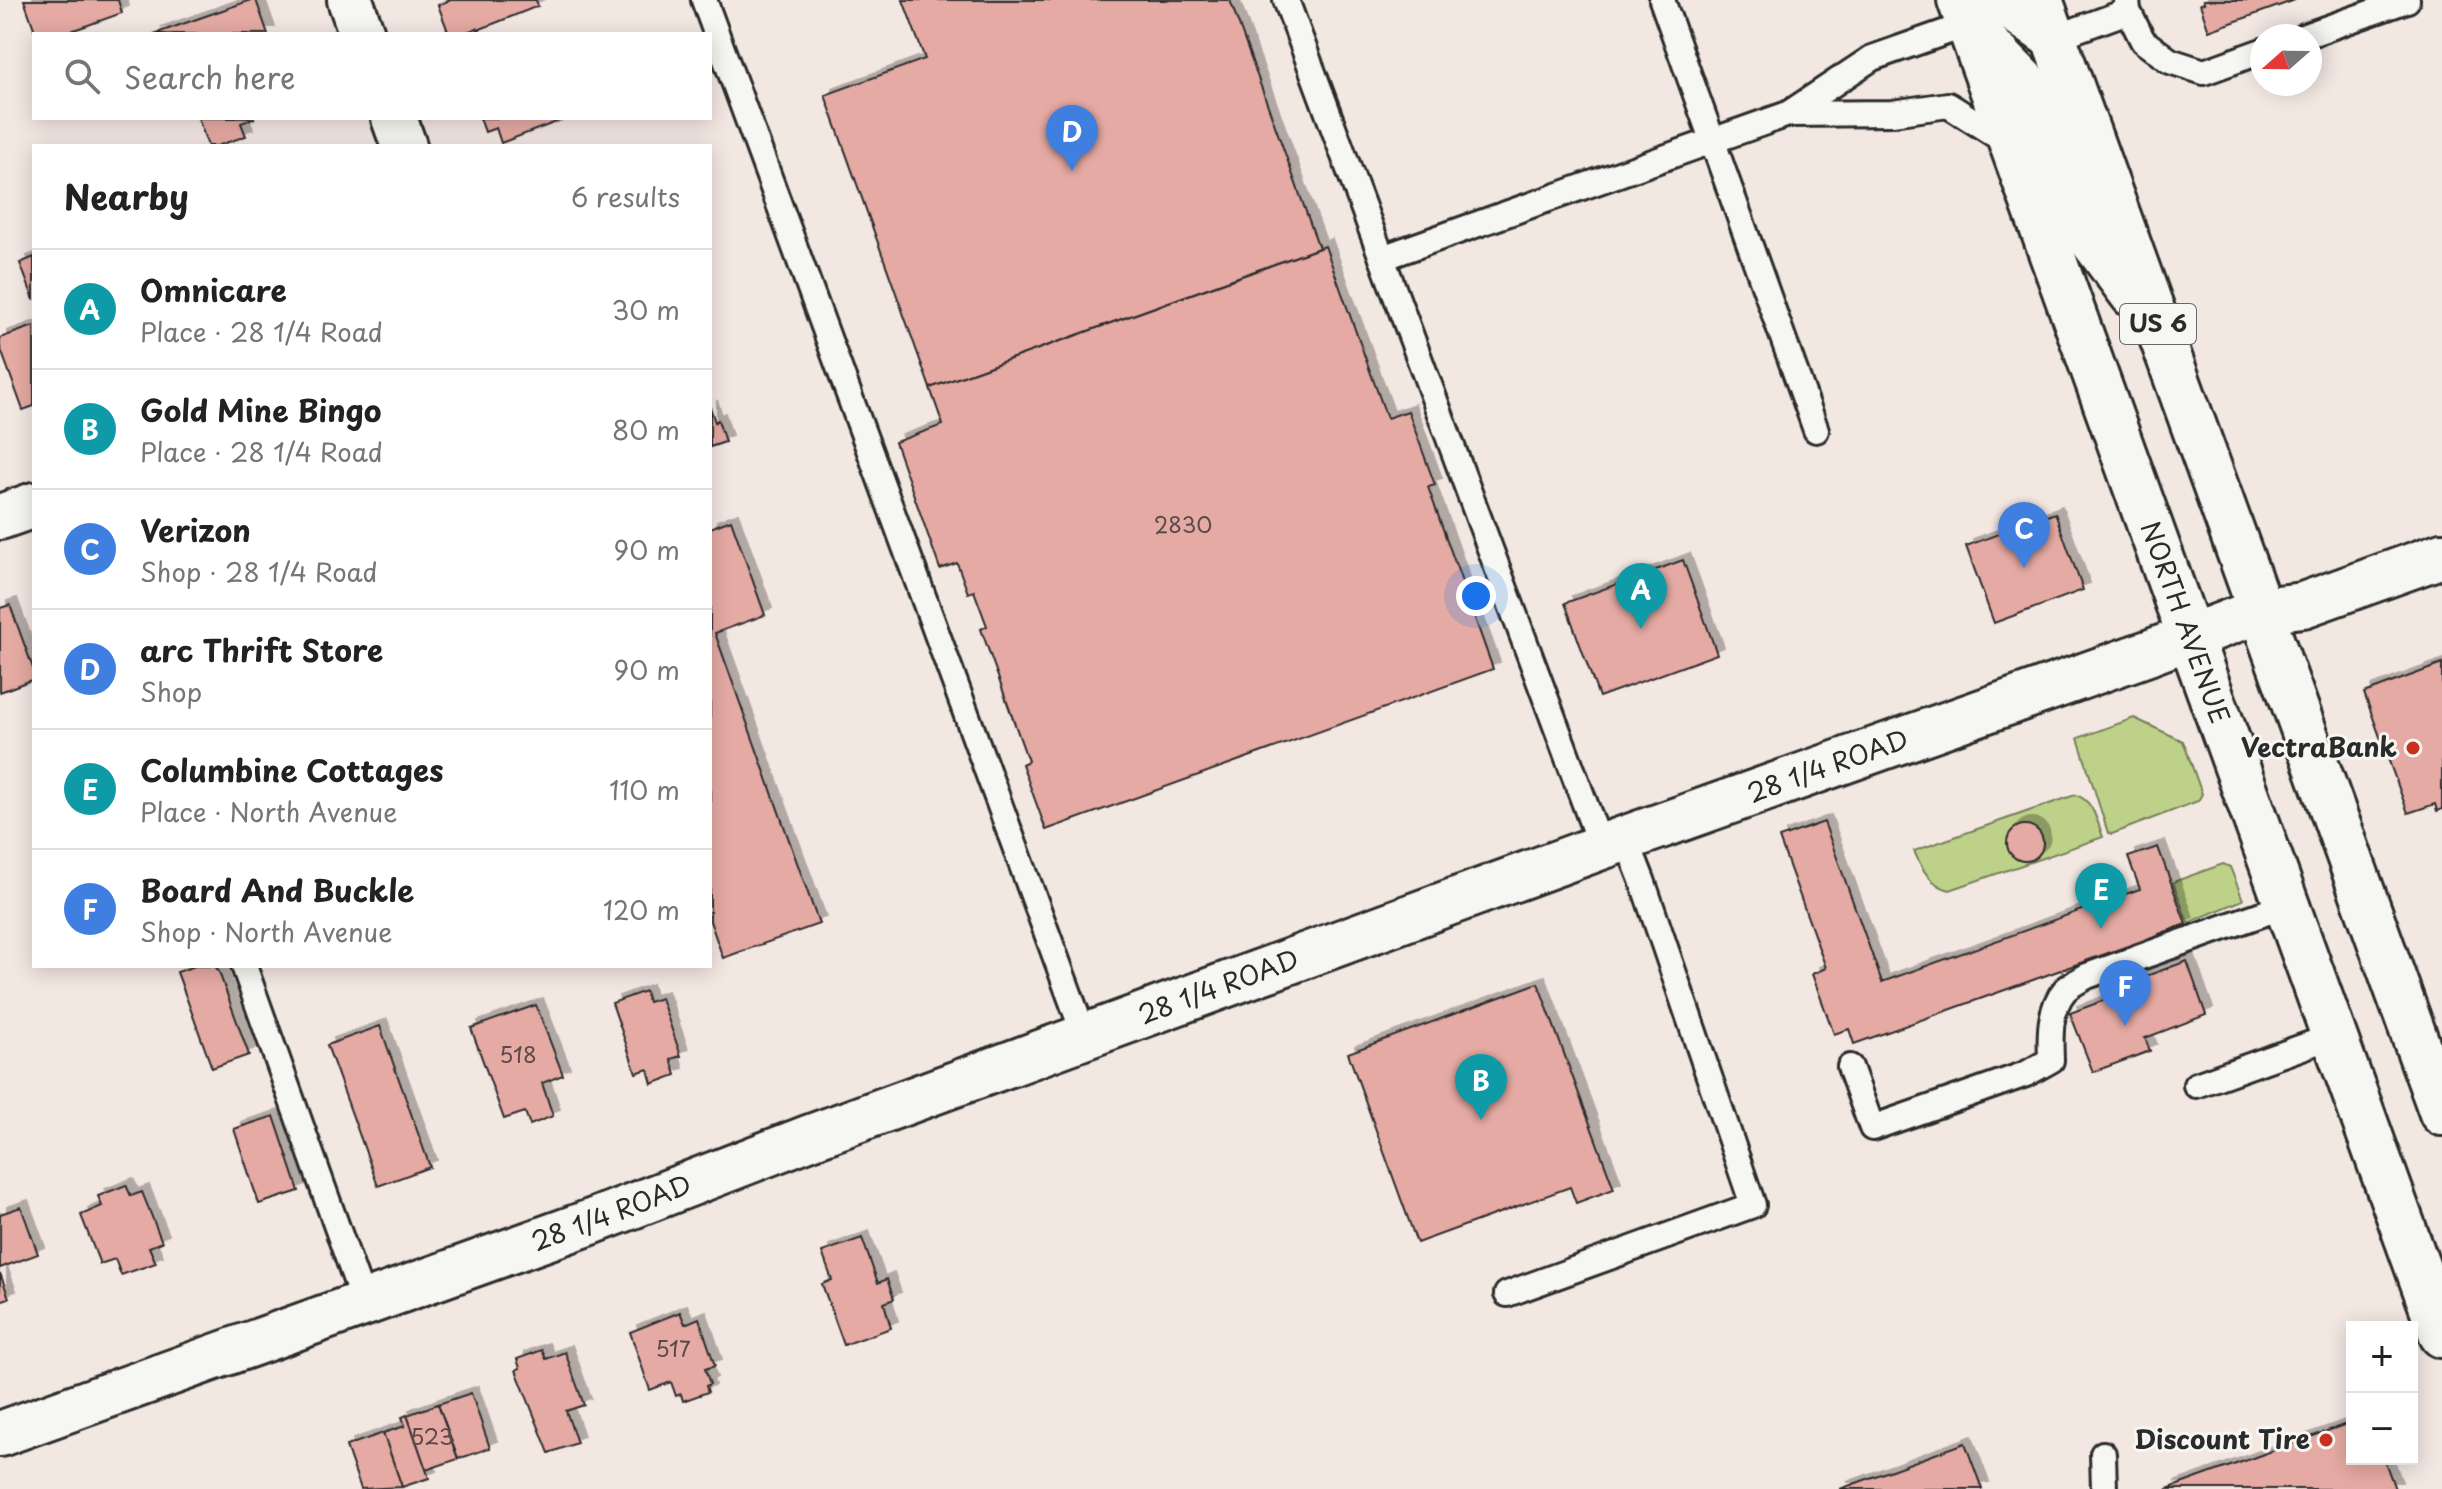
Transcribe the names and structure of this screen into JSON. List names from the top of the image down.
{
  "streets": {
    "main road": ["US 6", "NORTH AVENUE", "28 1/4 ROAD"]
  },
  "crossings": [
    ["US 6", "28 1/4 ROAD"],
    ["NORTH AVENUE", "28 1/4 ROAD"]
  ],
  "places": ["VectraBank", "Discount Tire"],
  "house_numbers": [
    "2830",
    "518",
    "517",
    "523"
  ],
  "north": "left",
  "page": {
    "search": "Search here",
    "pins": [
      "D",
      "C",
      "A",
      "E",
      "F",
      "B"
    ],
    "heading": ["Nearby", "6 results"],
    "list": [
      {
        "mark": "A",
        "name": "Omnicare",
        "note": "Place · 28 1/4 Road",
        "value": "30 m"
      },
      {
        "mark": "B",
        "name": "Gold Mine Bingo",
        "note": "Place · 28 1/4 Road",
        "value": "80 m"
      },
      {
        "mark": "C",
        "name": "Verizon",
        "note": "Shop · 28 1/4 Road",
        "value": "90 m"
      },
      {
        "mark": "D",
        "name": "arc Thrift Store",
        "note": "Shop",
        "value": "90 m"
      },
      {
        "mark": "E",
        "name": "Columbine Cottages",
        "note": "Place · North Avenue",
        "value": "110 m"
      },
      {
        "mark": "F",
        "name": "Board And Buckle",
        "note": "Shop · North Avenue",
        "value": "120 m"
      }
    ],
    "map_buttons": ["+", "−"]
  }
}
